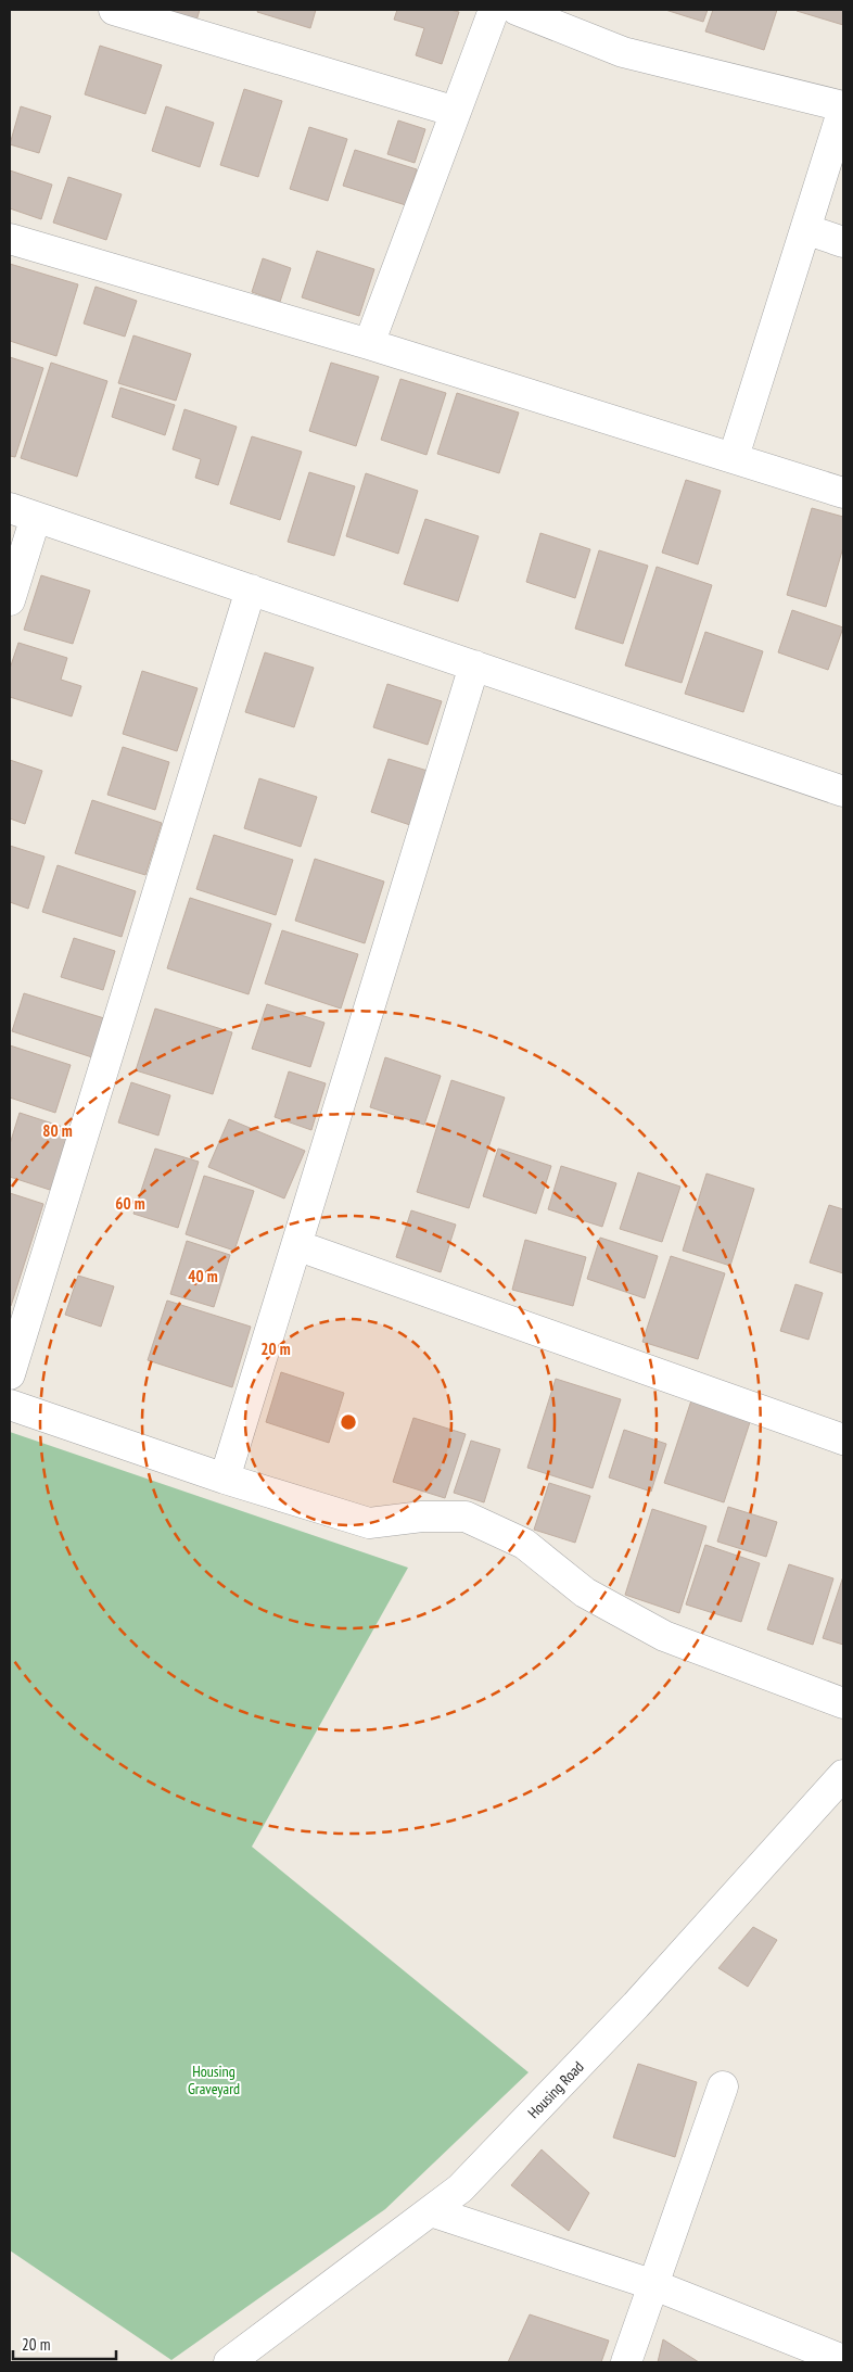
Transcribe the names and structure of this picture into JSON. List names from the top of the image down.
{
  "streets": {
    "street": ["Housing Road"]
  },
  "parks": ["Housing Graveyard"],
  "scale_bar": "20 m",
  "rings": [
    "80 m",
    "60 m",
    "40 m",
    "20 m"
  ]
}
